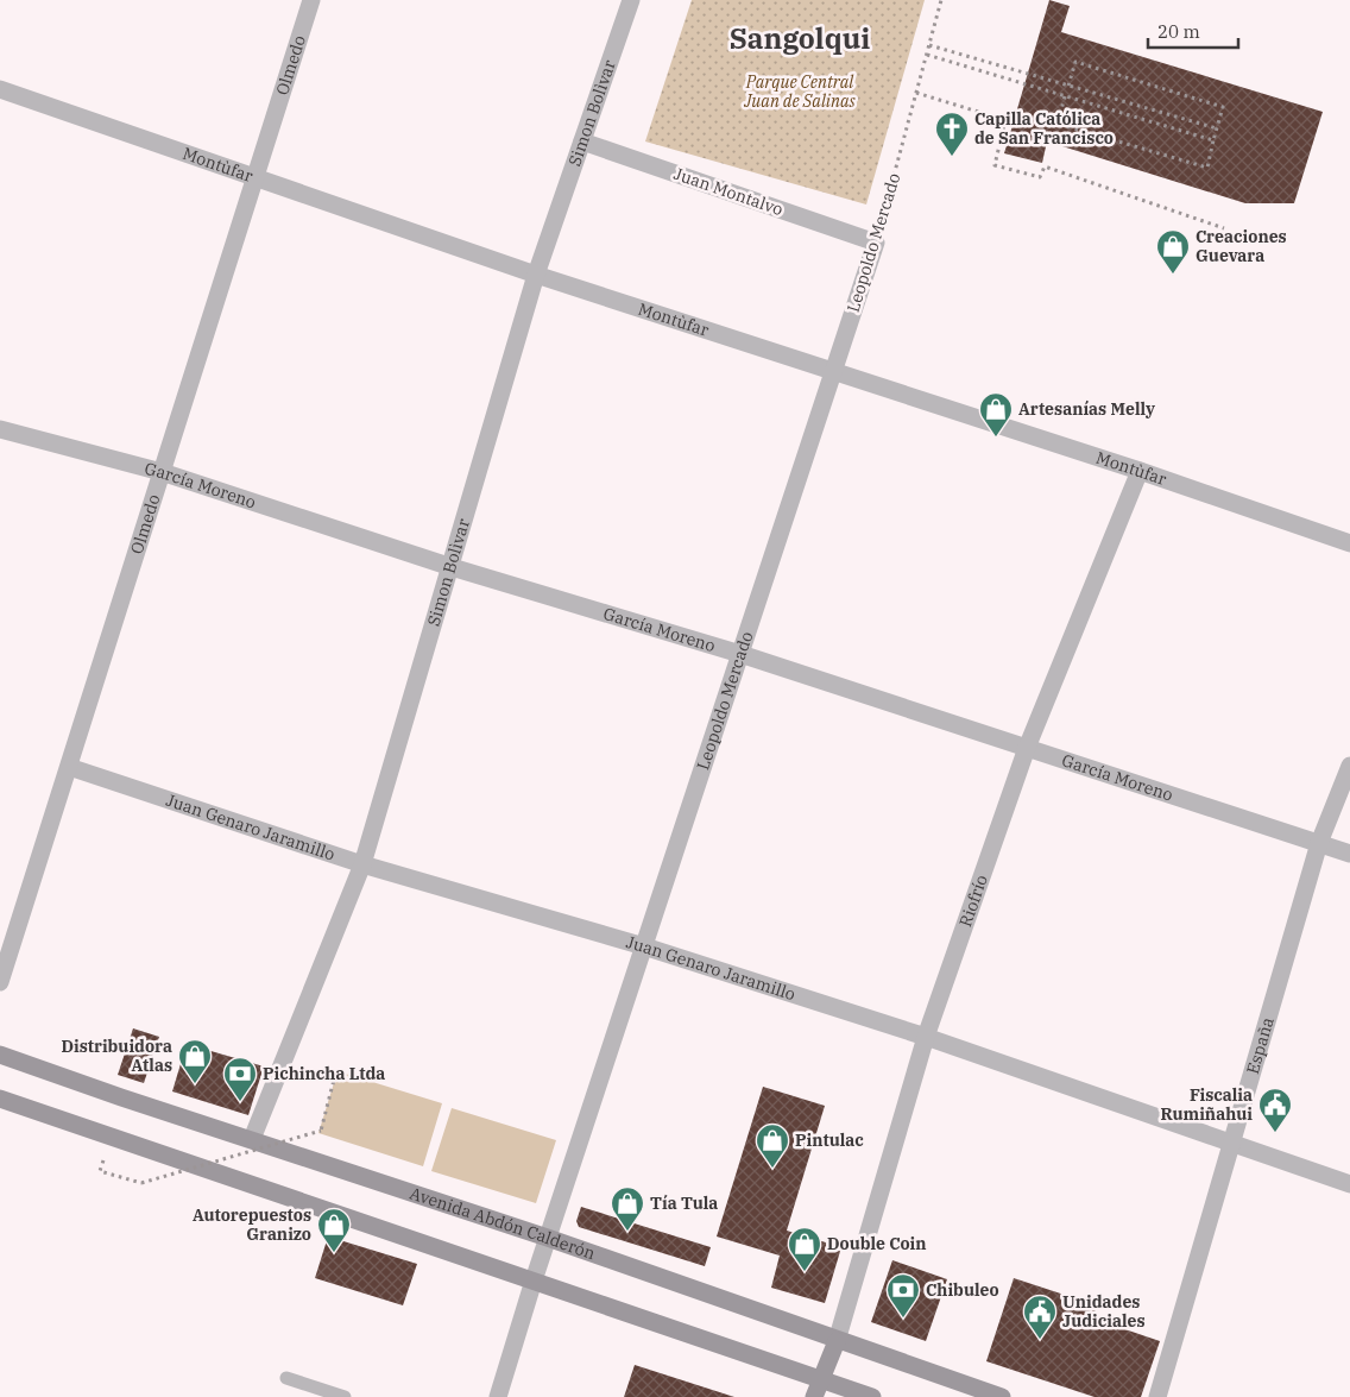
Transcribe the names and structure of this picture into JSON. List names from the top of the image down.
{
  "streets": {
    "main road": ["Avenida Abdón Calderón"],
    "street": [
      "Olmedo",
      "Simon Bolìvar",
      "Montùfar",
      "Juan Montalvo",
      "Leopoldo Mercado",
      "García Moreno",
      "Juan Genaro Jaramillo",
      "Riofrío",
      "España"
    ]
  },
  "crossings": [
    ["Olmedo", "Montùfar"],
    ["Olmedo", "García Moreno"],
    ["Olmedo", "Juan Genaro Jaramillo"],
    ["Simon Bolìvar", "Montùfar"],
    ["Simon Bolìvar", "Juan Montalvo"],
    ["Simon Bolìvar", "García Moreno"],
    ["Simon Bolìvar", "Juan Genaro Jaramillo"],
    ["Simon Bolìvar", "Avenida Abdón Calderón"],
    ["Montùfar", "Leopoldo Mercado"],
    ["Montùfar", "Riofrío"],
    ["Juan Montalvo", "Leopoldo Mercado"],
    ["Leopoldo Mercado", "García Moreno"],
    ["Leopoldo Mercado", "Juan Genaro Jaramillo"],
    ["Leopoldo Mercado", "Avenida Abdón Calderón"],
    ["García Moreno", "Riofrío"],
    ["García Moreno", "España"],
    ["Juan Genaro Jaramillo", "Riofrío"],
    ["Juan Genaro Jaramillo", "España"],
    ["Riofrío", "Avenida Abdón Calderón"]
  ],
  "districts": ["Sangolqui"],
  "parks": ["Parque Central Juan de Salinas"],
  "places": {
    "church": ["Capilla Católica de San Francisco"],
    "shop": [
      "Creaciones Guevara",
      "Artesanías Melly",
      "Distribuidora Atlas",
      "Pintulac",
      "Tía Tula",
      "Autorepuestos Granizo",
      "Double Coin"
    ],
    "bank": ["Pichincha Ltda", "Chibuleo"],
    "public building": ["Fiscalia Rumiñahui", "Unidades Judiciales"]
  },
  "scale_bar": "20 m"
}
